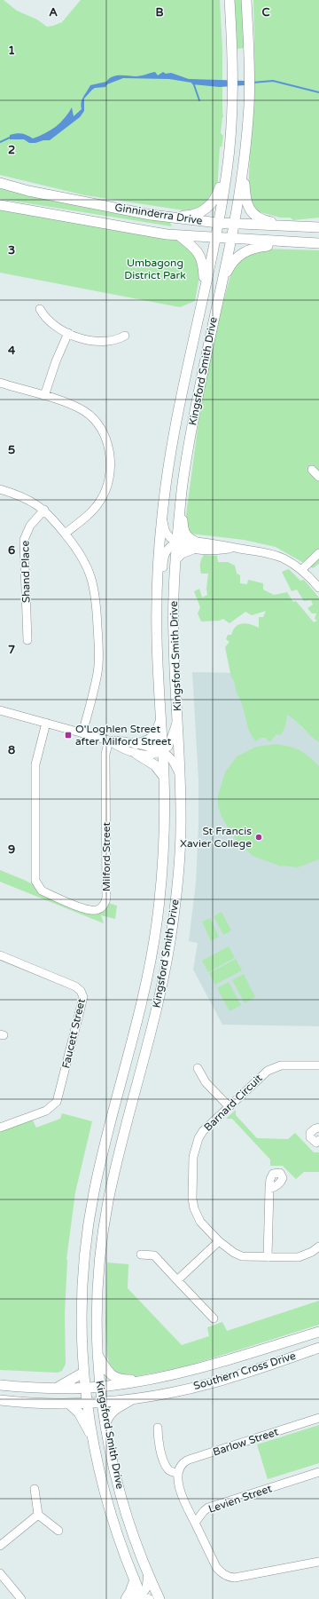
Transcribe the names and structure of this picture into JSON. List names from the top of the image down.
{
  "streets": {
    "main road": ["Ginninderra Drive", "Kingsford Smith Drive", "Southern Cross Drive"],
    "street": [
      "Shand Place",
      "Milford Street",
      "Faucett Street",
      "Barnard Circuit",
      "Barlow Street",
      "Levien Street"
    ]
  },
  "crossings": [
    ["Ginninderra Drive", "Kingsford Smith Drive"],
    ["Kingsford Smith Drive", "Southern Cross Drive"]
  ],
  "parks": ["Umbagong District Park"],
  "places": {
    "transit": ["O'Loghlen Street after Milford Street"],
    "other": ["St Francis Xavier College"]
  },
  "grid": {
    "columns": ["A", "B", "C"],
    "rows": [
      "1",
      "2",
      "3",
      "4",
      "5",
      "6",
      "7",
      "8",
      "9"
    ]
  }
}
